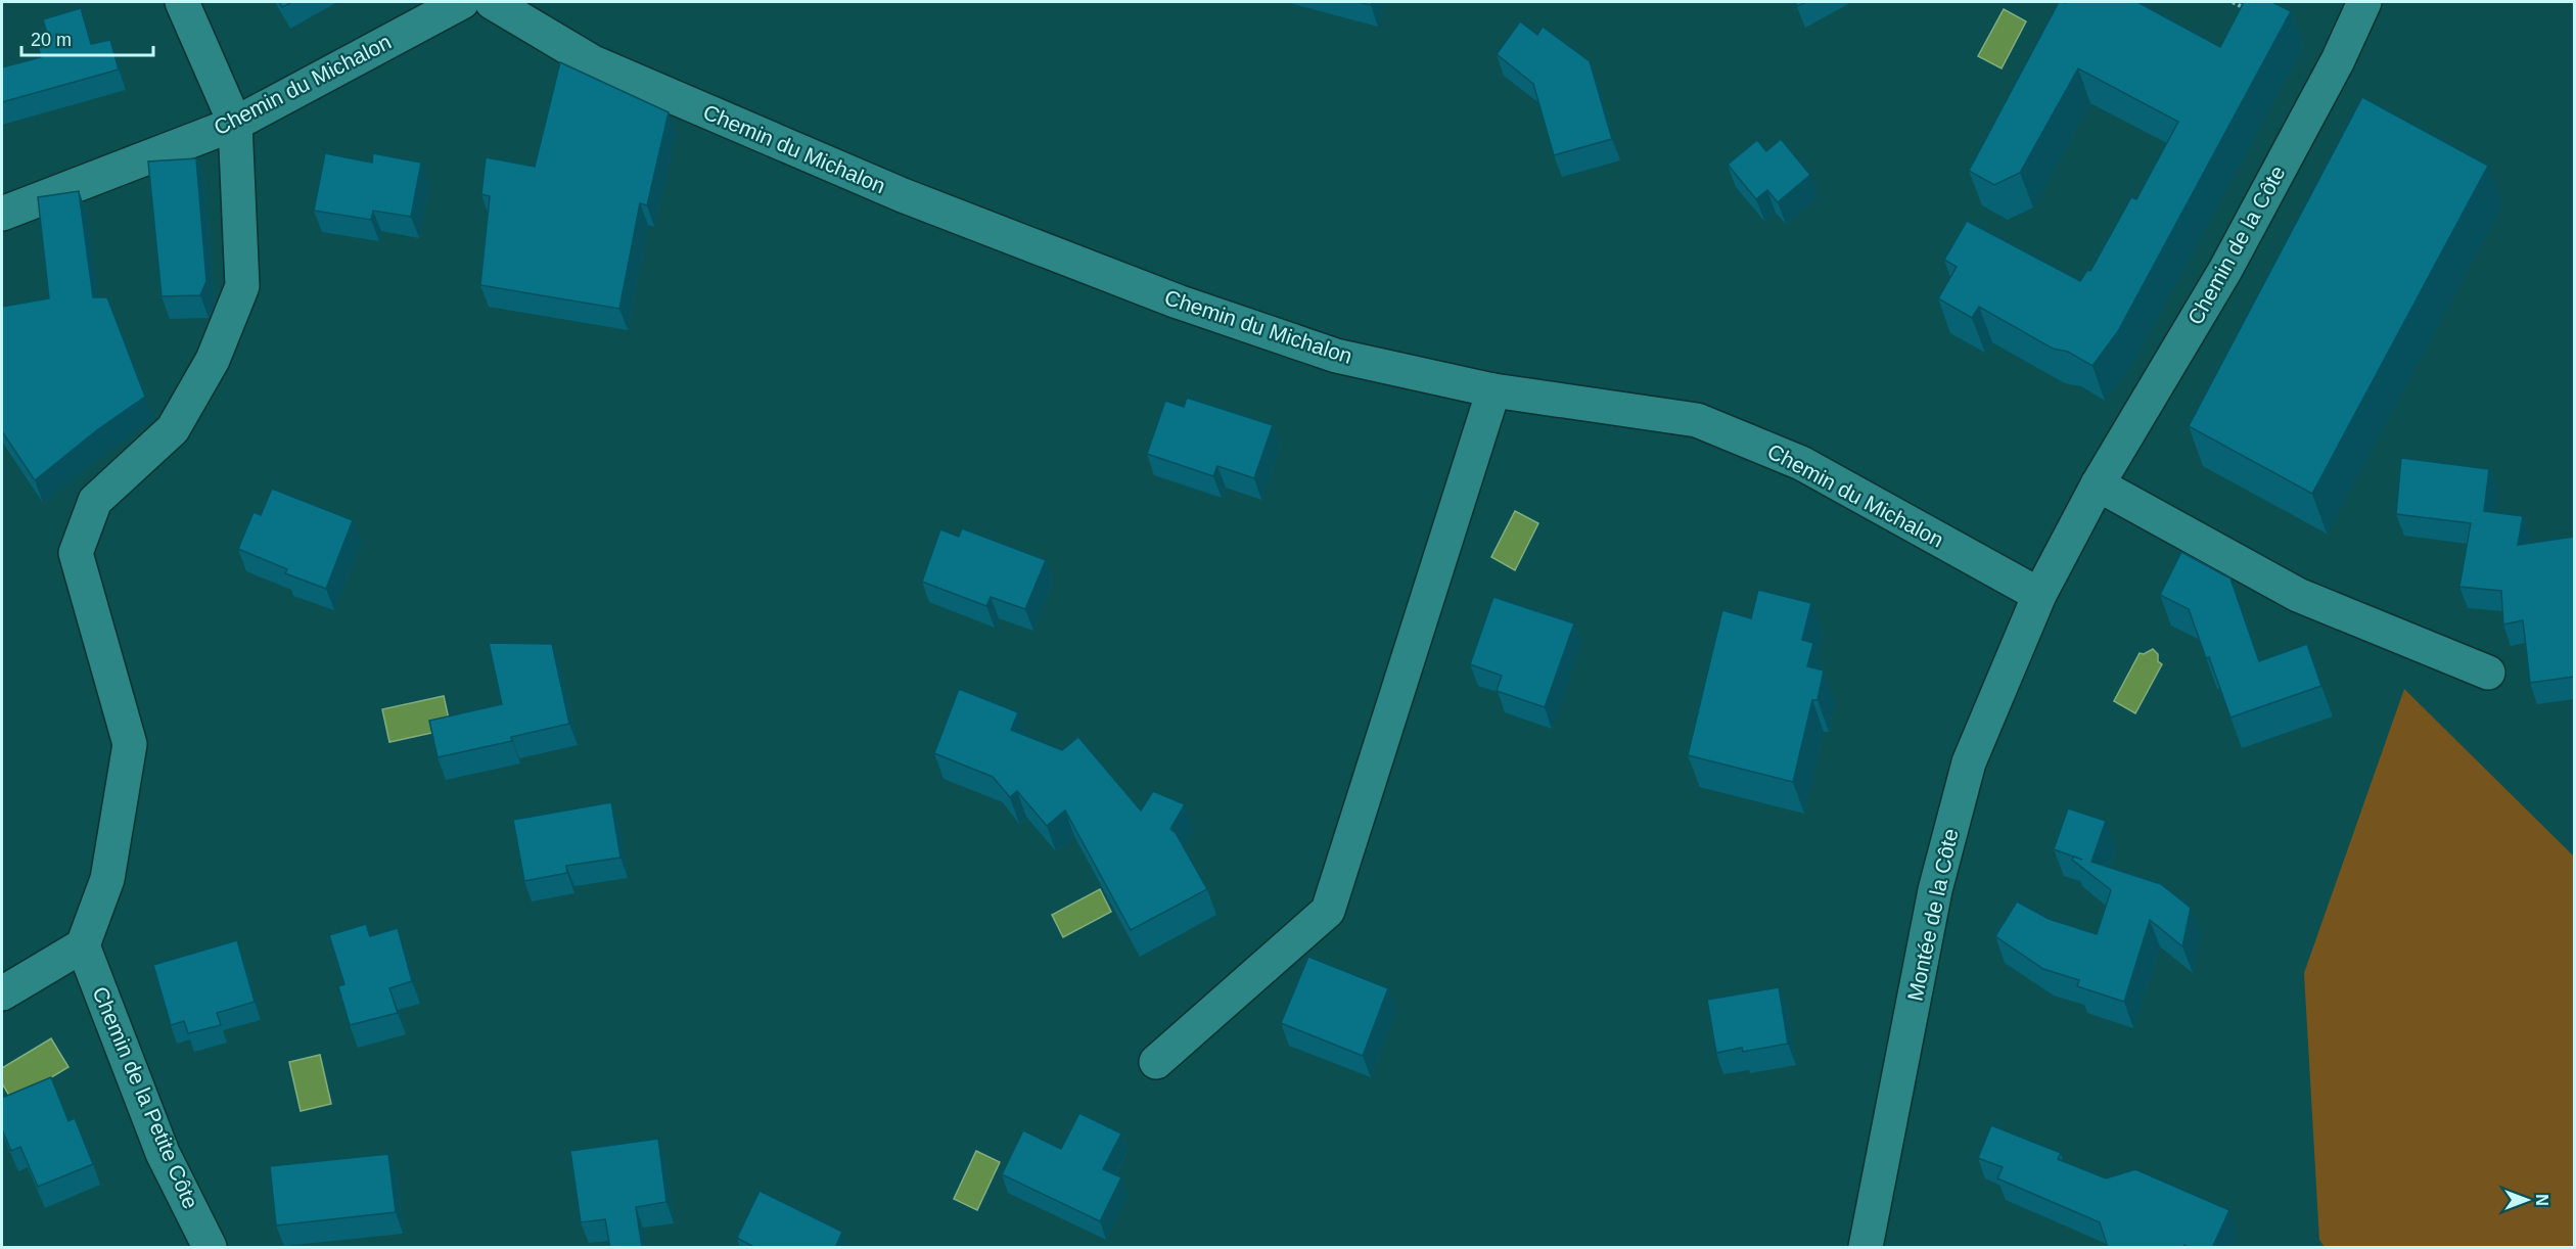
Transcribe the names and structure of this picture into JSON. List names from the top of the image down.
{
  "streets": {
    "street": [
      "Chemin du Michalon",
      "Chemin de la Côte",
      "Montée de la Côte",
      "Chemin de la Petite Côte"
    ]
  },
  "crossings": [
    ["Chemin du Michalon", "Chemin de la Côte"],
    ["Chemin du Michalon", "Montée de la Côte"],
    ["Chemin de la Côte", "Montée de la Côte"]
  ],
  "scale_bar": "20 m",
  "north": "right"
}
